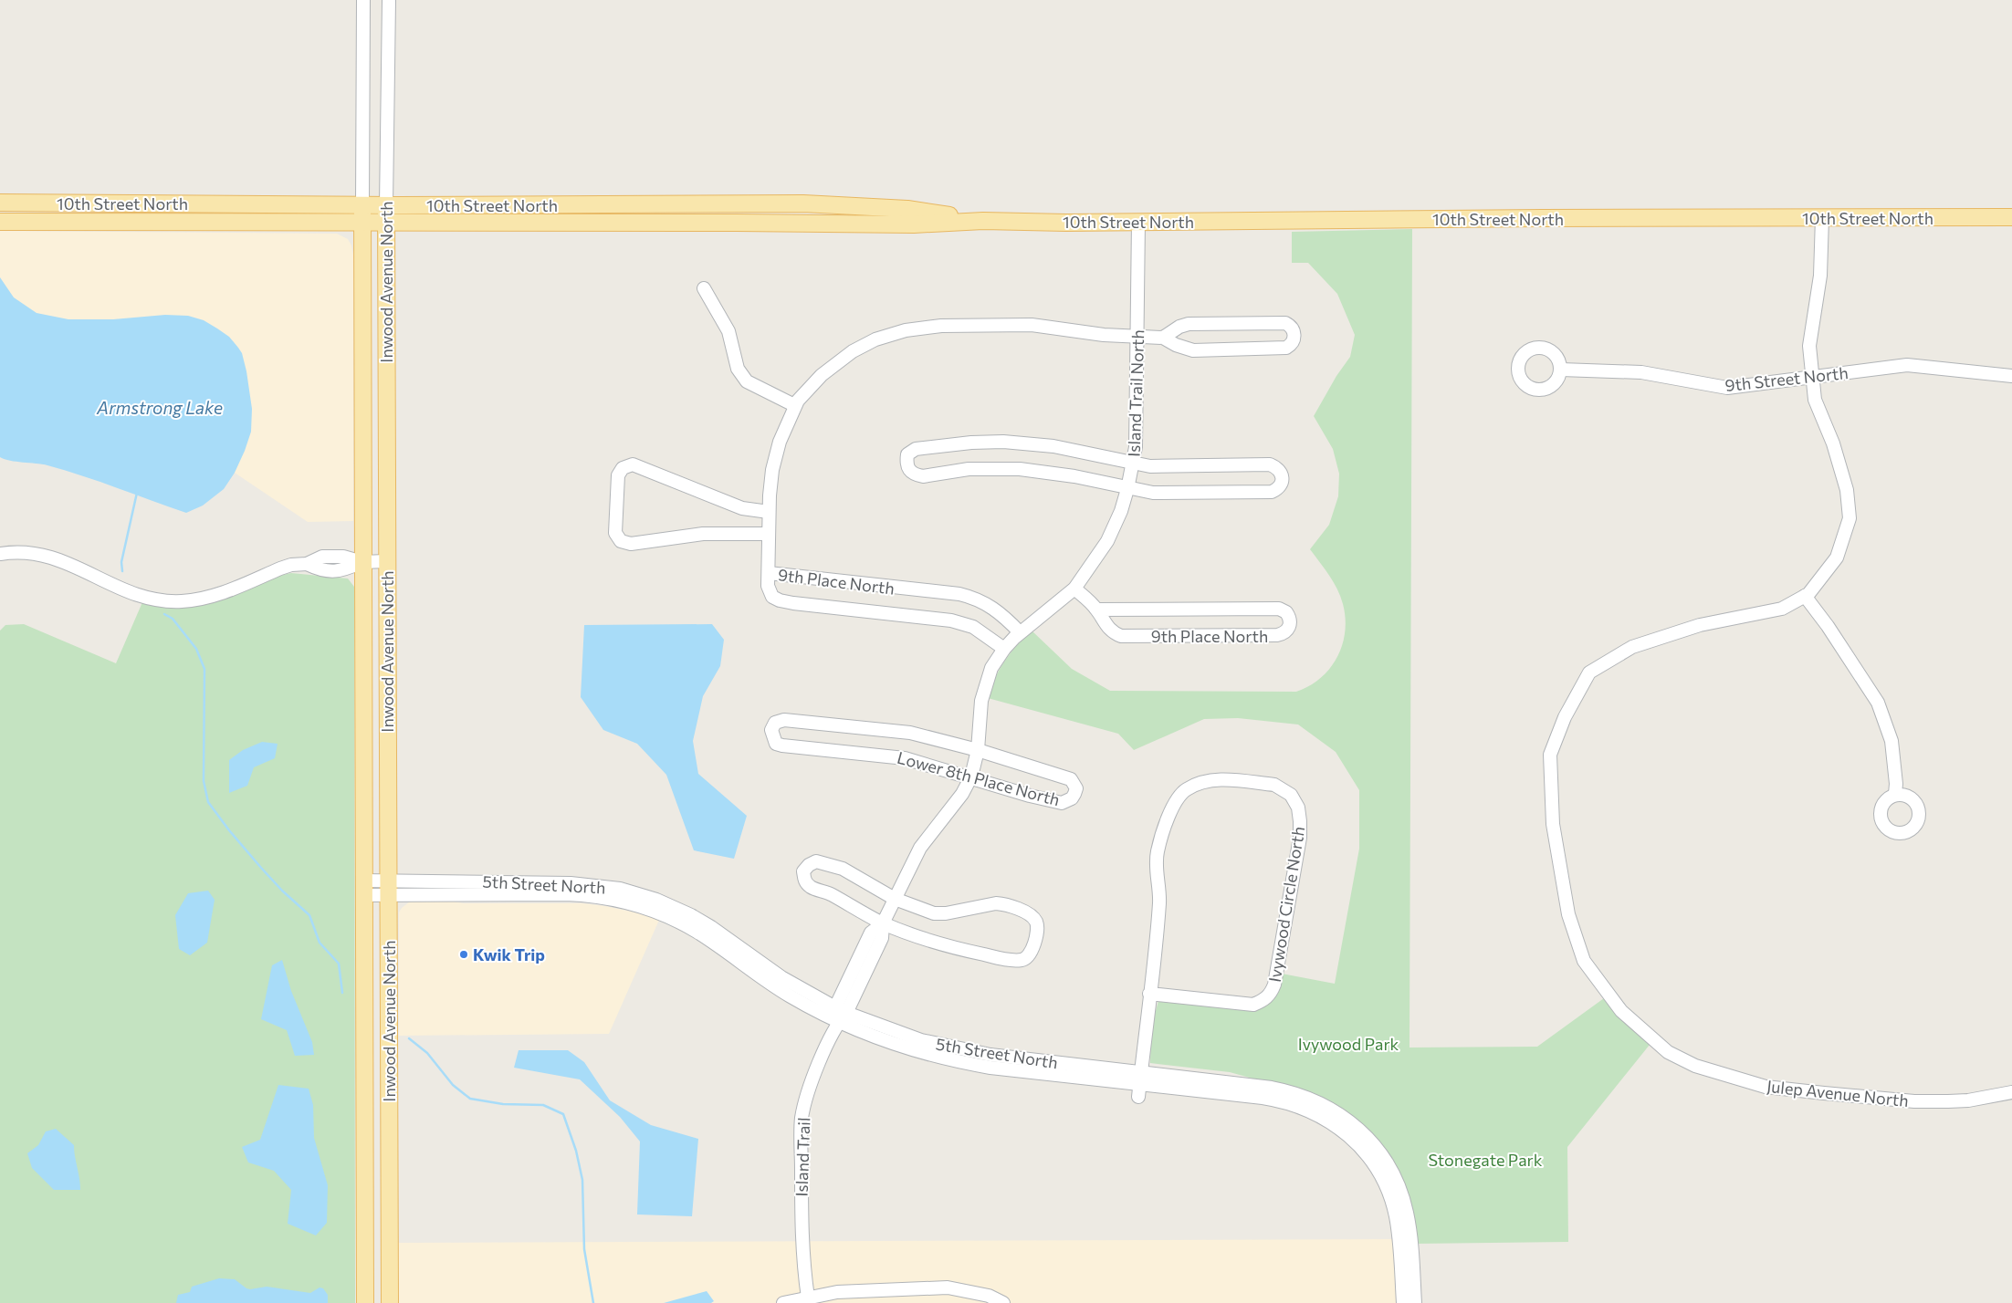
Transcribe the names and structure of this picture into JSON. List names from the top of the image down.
{
  "streets": {
    "main road": ["10th Street North", "Inwood Avenue North"],
    "street": [
      "9th Street North",
      "Island Trail North",
      "9th Place North",
      "Lower 8th Place North",
      "5th Street North",
      "Ivywood Circle North",
      "Julep Avenue North",
      "Island Trail"
    ]
  },
  "crossings": [
    ["10th Street North", "Inwood Avenue North"],
    ["10th Street North", "Island Trail North"],
    ["10th Street North", "Julep Avenue North"],
    ["Inwood Avenue North", "5th Street North"],
    ["9th Street North", "Julep Avenue North"],
    ["Island Trail North", "9th Place North"],
    ["Island Trail North", "Lower 8th Place North"],
    ["Island Trail North", "5th Street North"],
    ["Island Trail North", "Island Trail"],
    ["5th Street North", "Ivywood Circle North"],
    ["5th Street North", "Island Trail"]
  ],
  "water": ["Armstrong Lake"],
  "parks": ["Ivywood Park", "Stonegate Park"],
  "places": ["Kwik Trip"]
}
